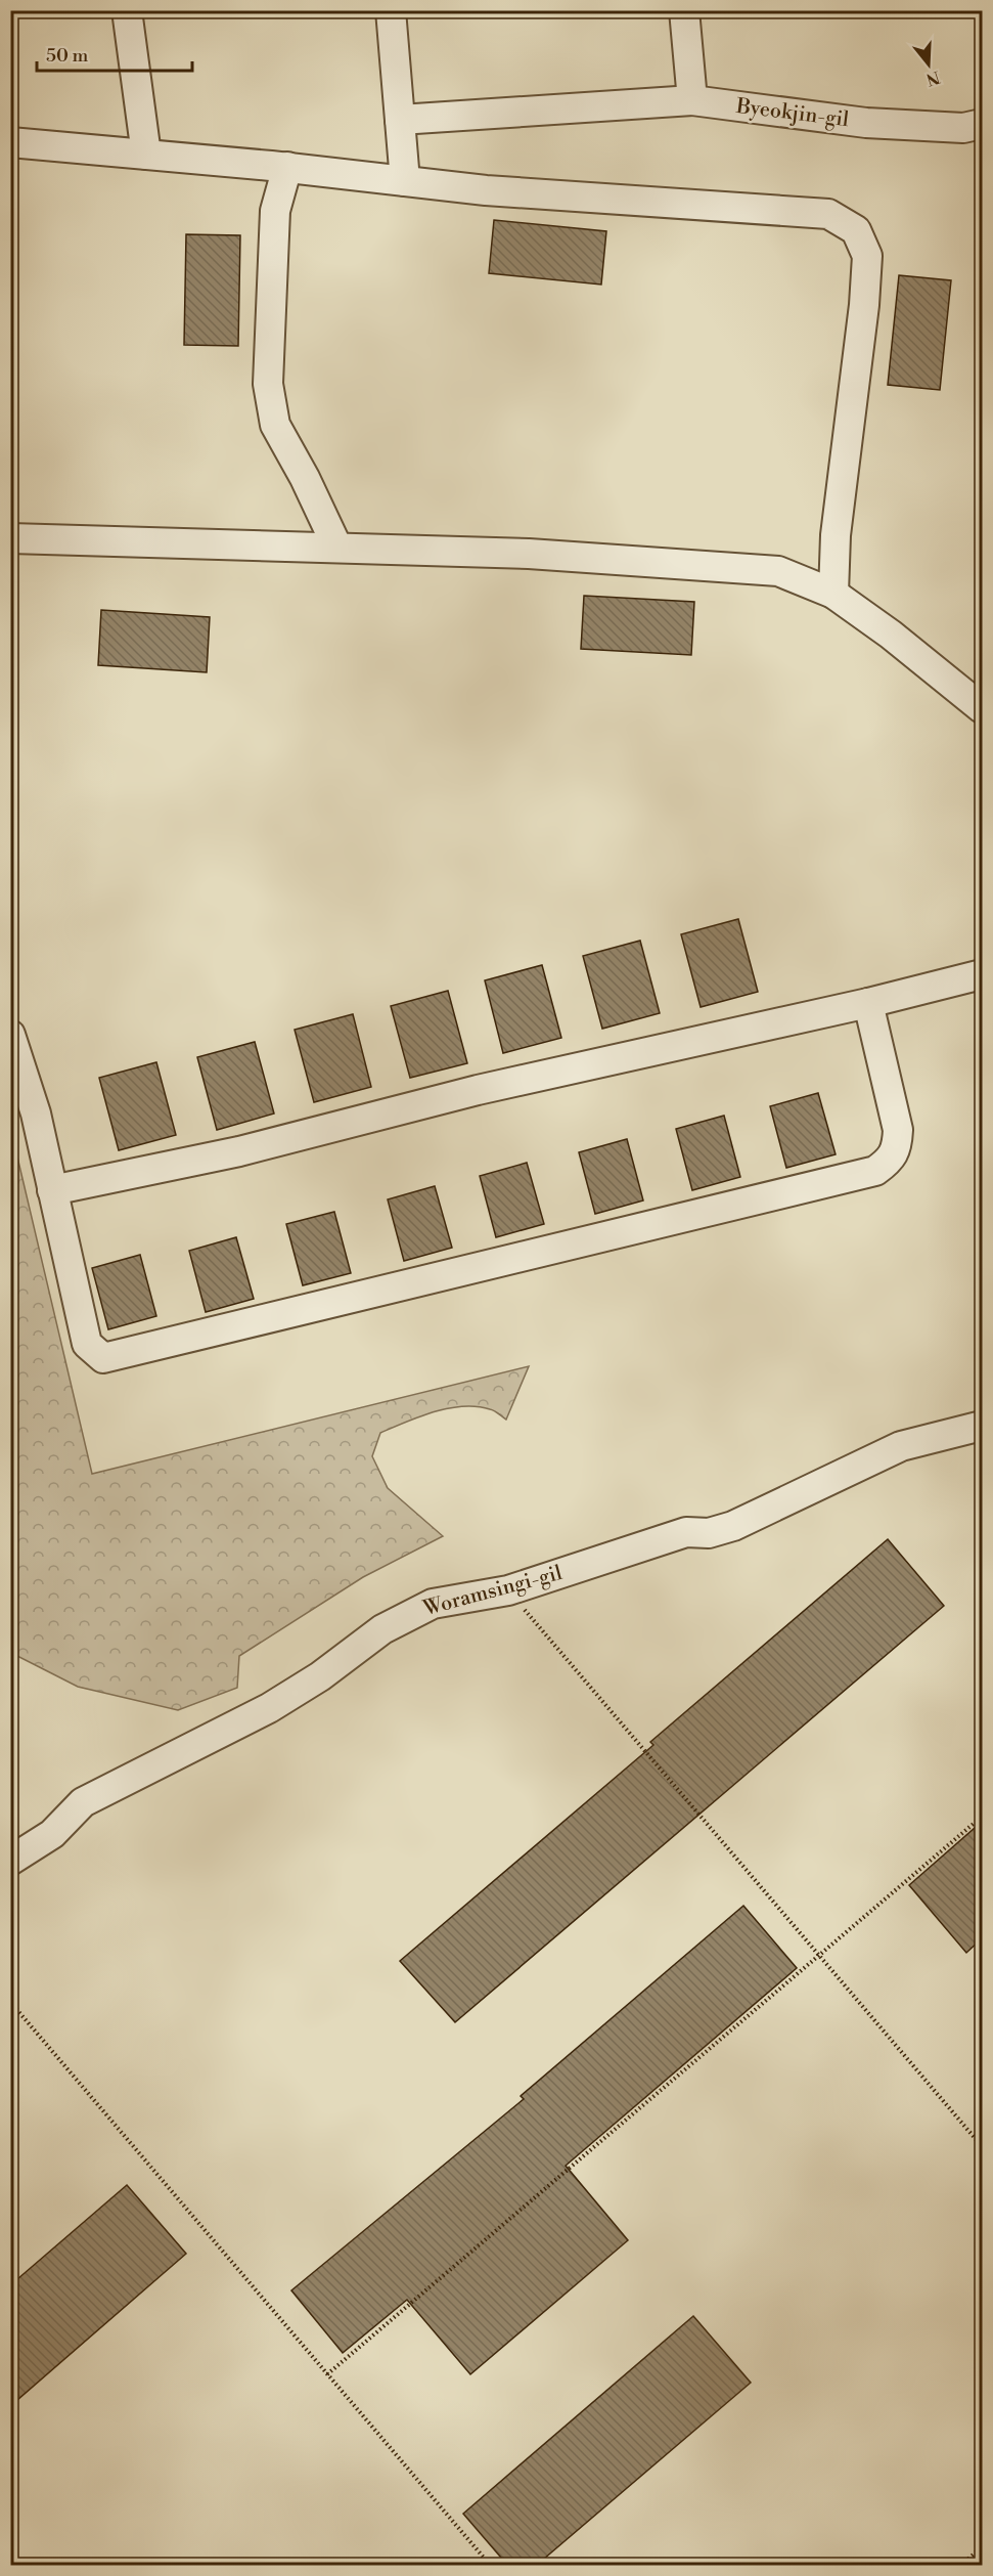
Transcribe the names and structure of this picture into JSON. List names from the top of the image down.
{
  "streets": {
    "street": ["Byeokjin-gil", "Woramsingi-gil"]
  },
  "scale_bar": "50 m",
  "north": "bottom"
}
